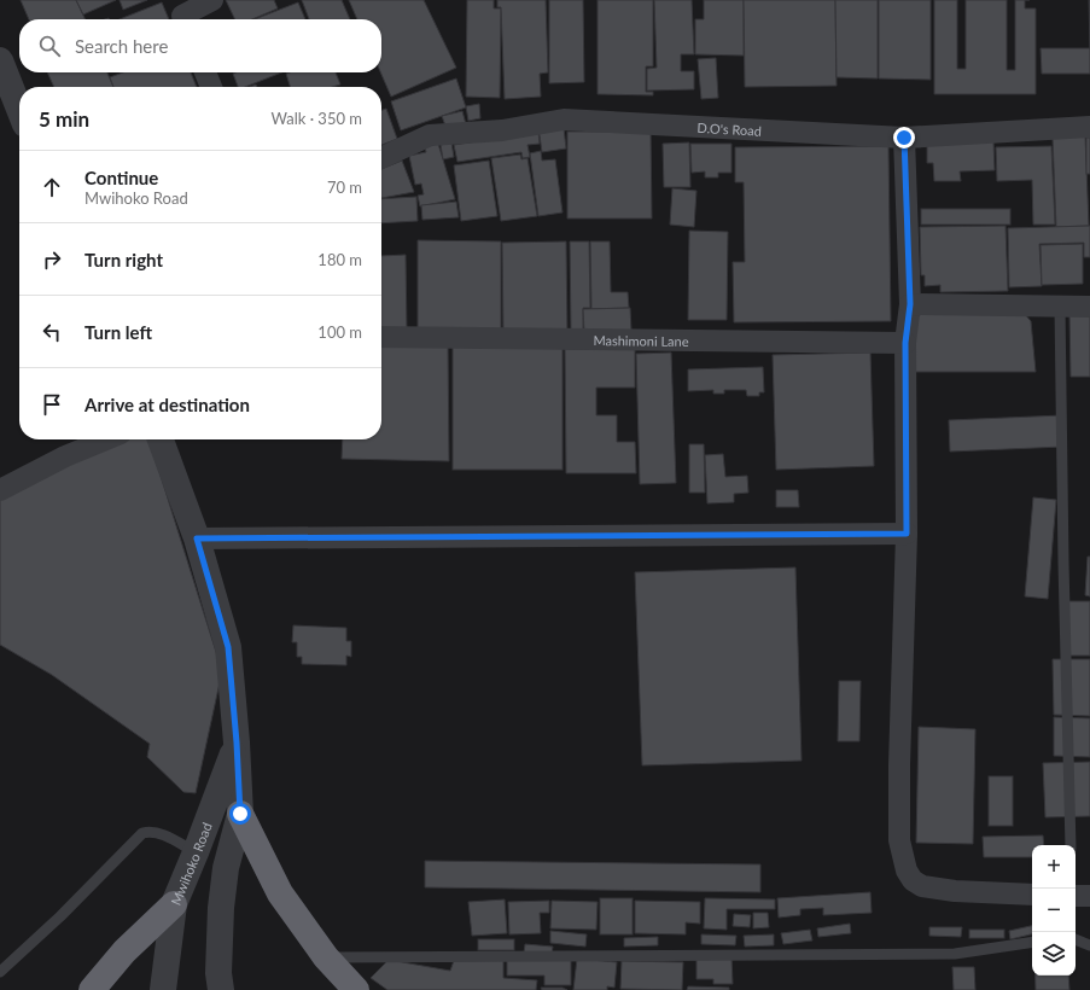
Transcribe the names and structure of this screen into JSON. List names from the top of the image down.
{
  "streets": {
    "street": ["D.O's Road", "Mashimoni Lane", "Mwihoko Road"]
  },
  "page": {
    "search": "Search here",
    "heading": ["5 min", "Walk · 350 m"],
    "list": [
      ["Continue", "Mwihoko Road", "70 m"],
      ["Turn right", "180 m"],
      ["Turn left", "100 m"],
      "Arrive at destination"
    ],
    "map_buttons": ["+", "−"]
  }
}
